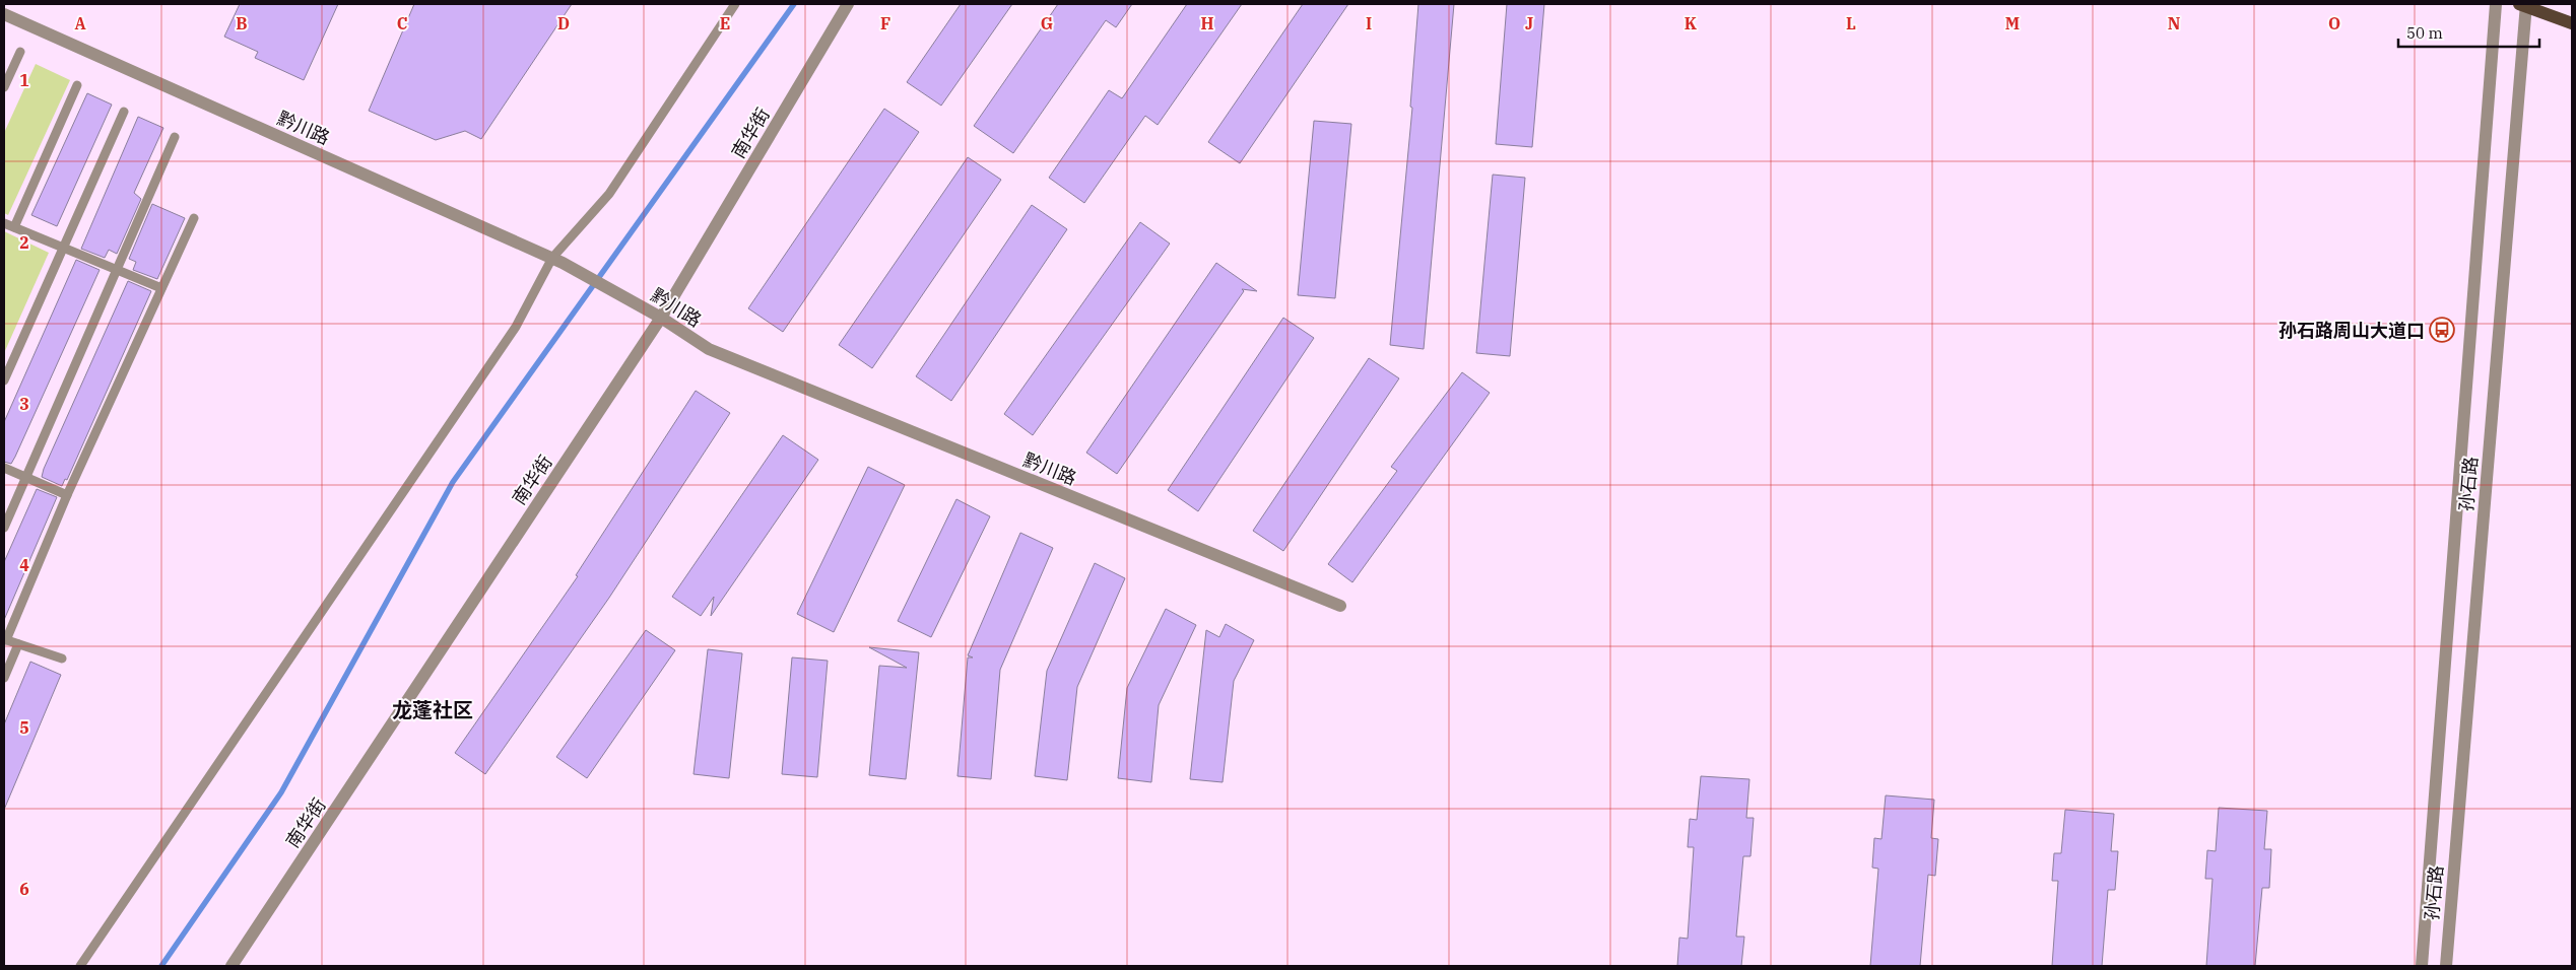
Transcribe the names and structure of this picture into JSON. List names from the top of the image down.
{
  "streets": {
    "street": ["黔川路", "南华街", "孙石路"]
  },
  "crossings": [
    ["黔川路", "南华街"]
  ],
  "districts": ["龙蓬社区"],
  "places": {
    "bus stop": ["孙石路周山大道口"]
  },
  "scale_bar": "50 m",
  "grid": {
    "columns": [
      "A",
      "B",
      "C",
      "D",
      "E",
      "F",
      "G",
      "H",
      "I",
      "J",
      "K",
      "L",
      "M",
      "N",
      "O"
    ],
    "rows": [
      "1",
      "2",
      "3",
      "4",
      "5",
      "6"
    ]
  }
}
